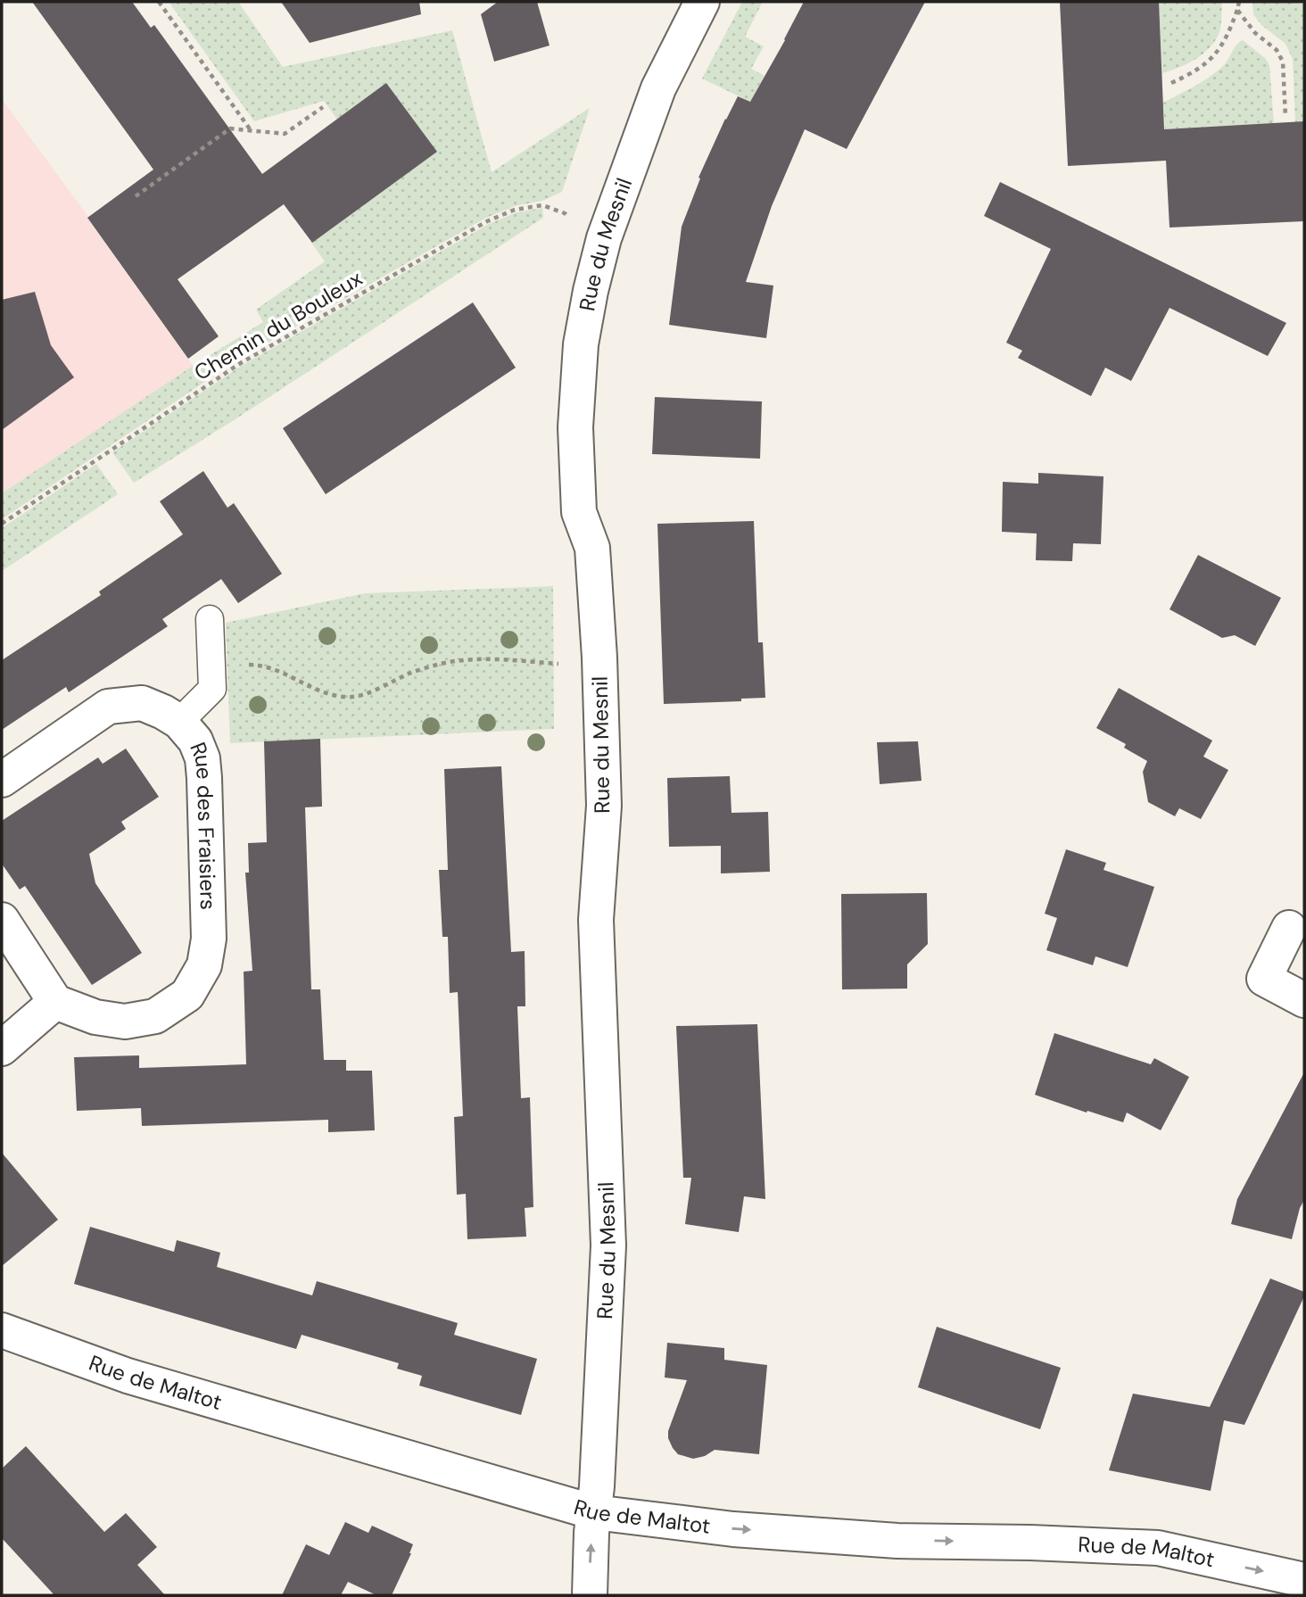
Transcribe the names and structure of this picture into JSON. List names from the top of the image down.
{
  "streets": {
    "street": ["Rue du Mesnil", "Rue des Fraisiers", "Rue de Maltot"],
    "path": ["Chemin du Bouleux"]
  },
  "crossings": [
    ["Rue du Mesnil", "Rue de Maltot"]
  ],
  "one_way": ["Rue de Maltot"]
}
